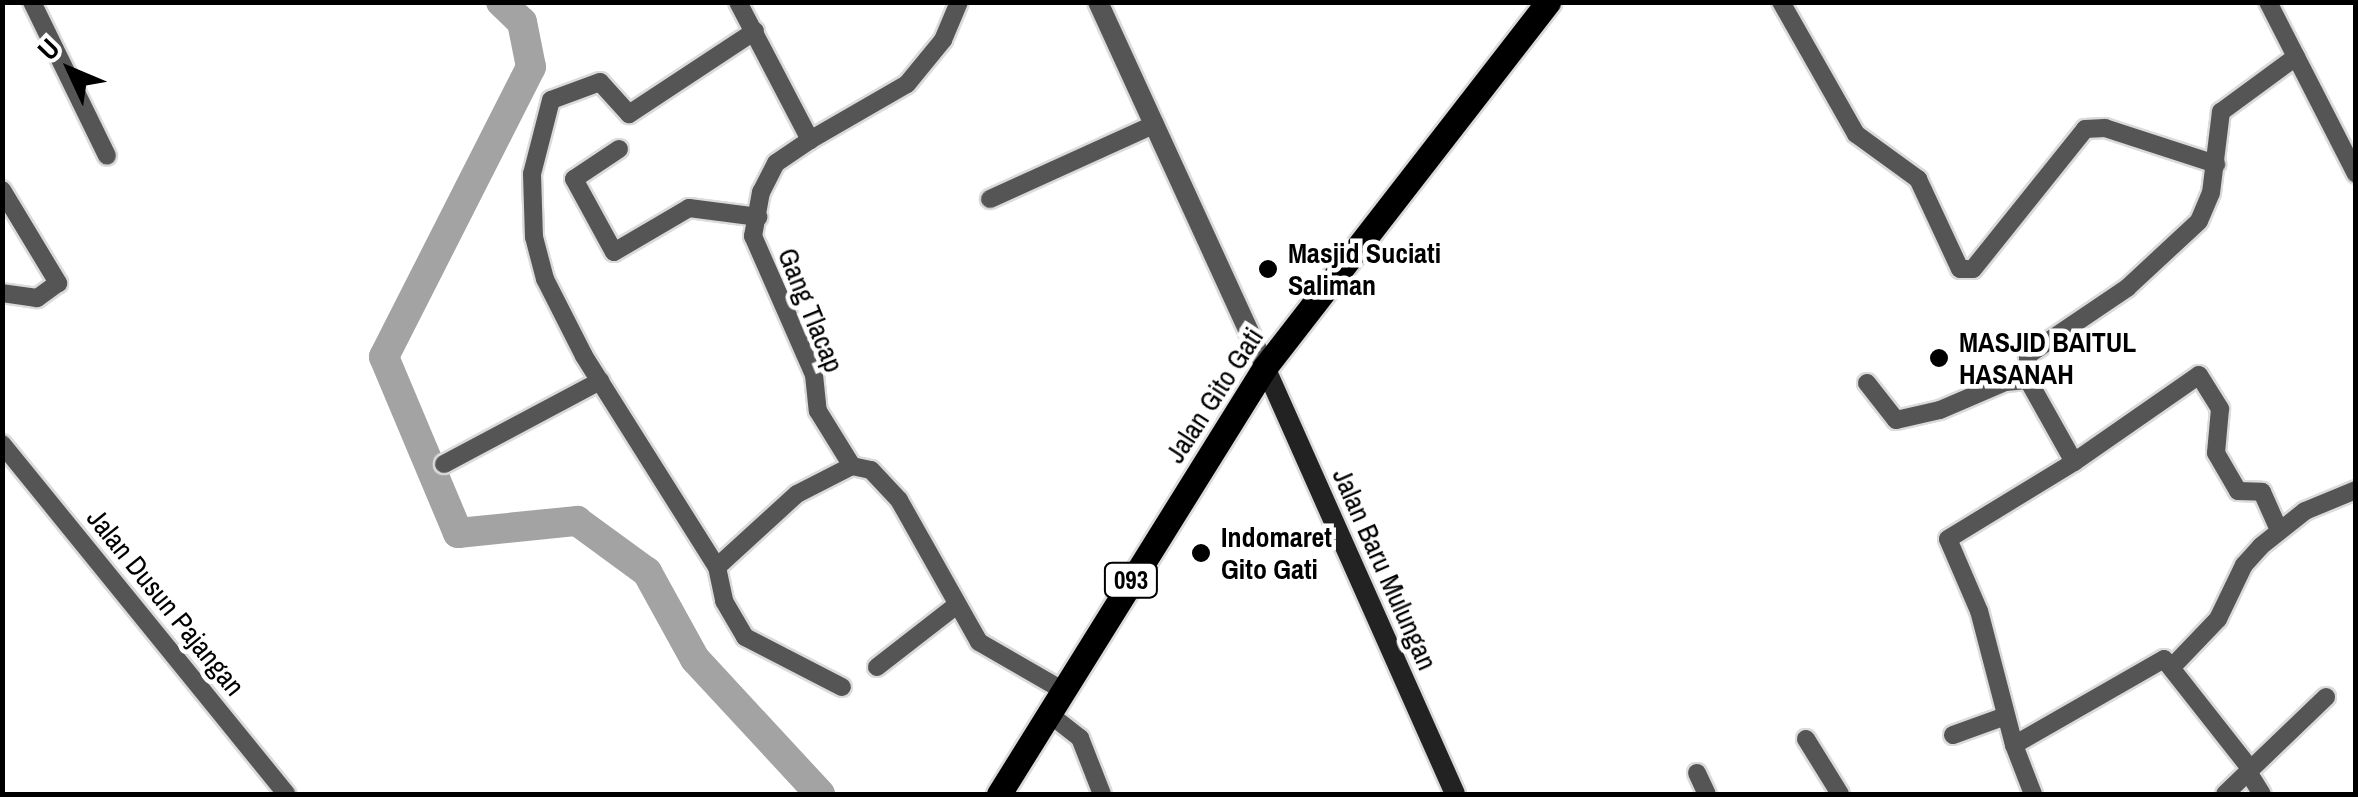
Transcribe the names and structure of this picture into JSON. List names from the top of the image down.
{
  "streets": {
    "main road": ["Jalan Gito Gati", "Jalan Baru Mulungan", "093"],
    "street": ["Gang Tlacap", "Jalan Dusun Pajangan"]
  },
  "crossings": [
    ["Gang Tlacap", "Jalan Gito Gati"],
    ["Jalan Gito Gati", "Jalan Baru Mulungan"]
  ],
  "places": ["Masjid Suciati Saliman", "MASJID BAITUL HASANAH", "Indomaret Gito Gati"],
  "north": "top left"
}
